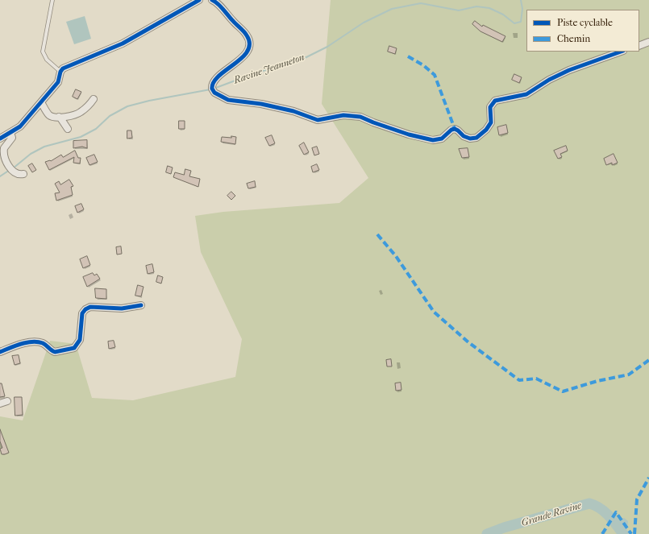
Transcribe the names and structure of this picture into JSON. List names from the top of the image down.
{
  "water": ["Ravine Jeanneton", "Grande Ravine"],
  "legend": ["Piste cyclable", "Chemin"]
}
